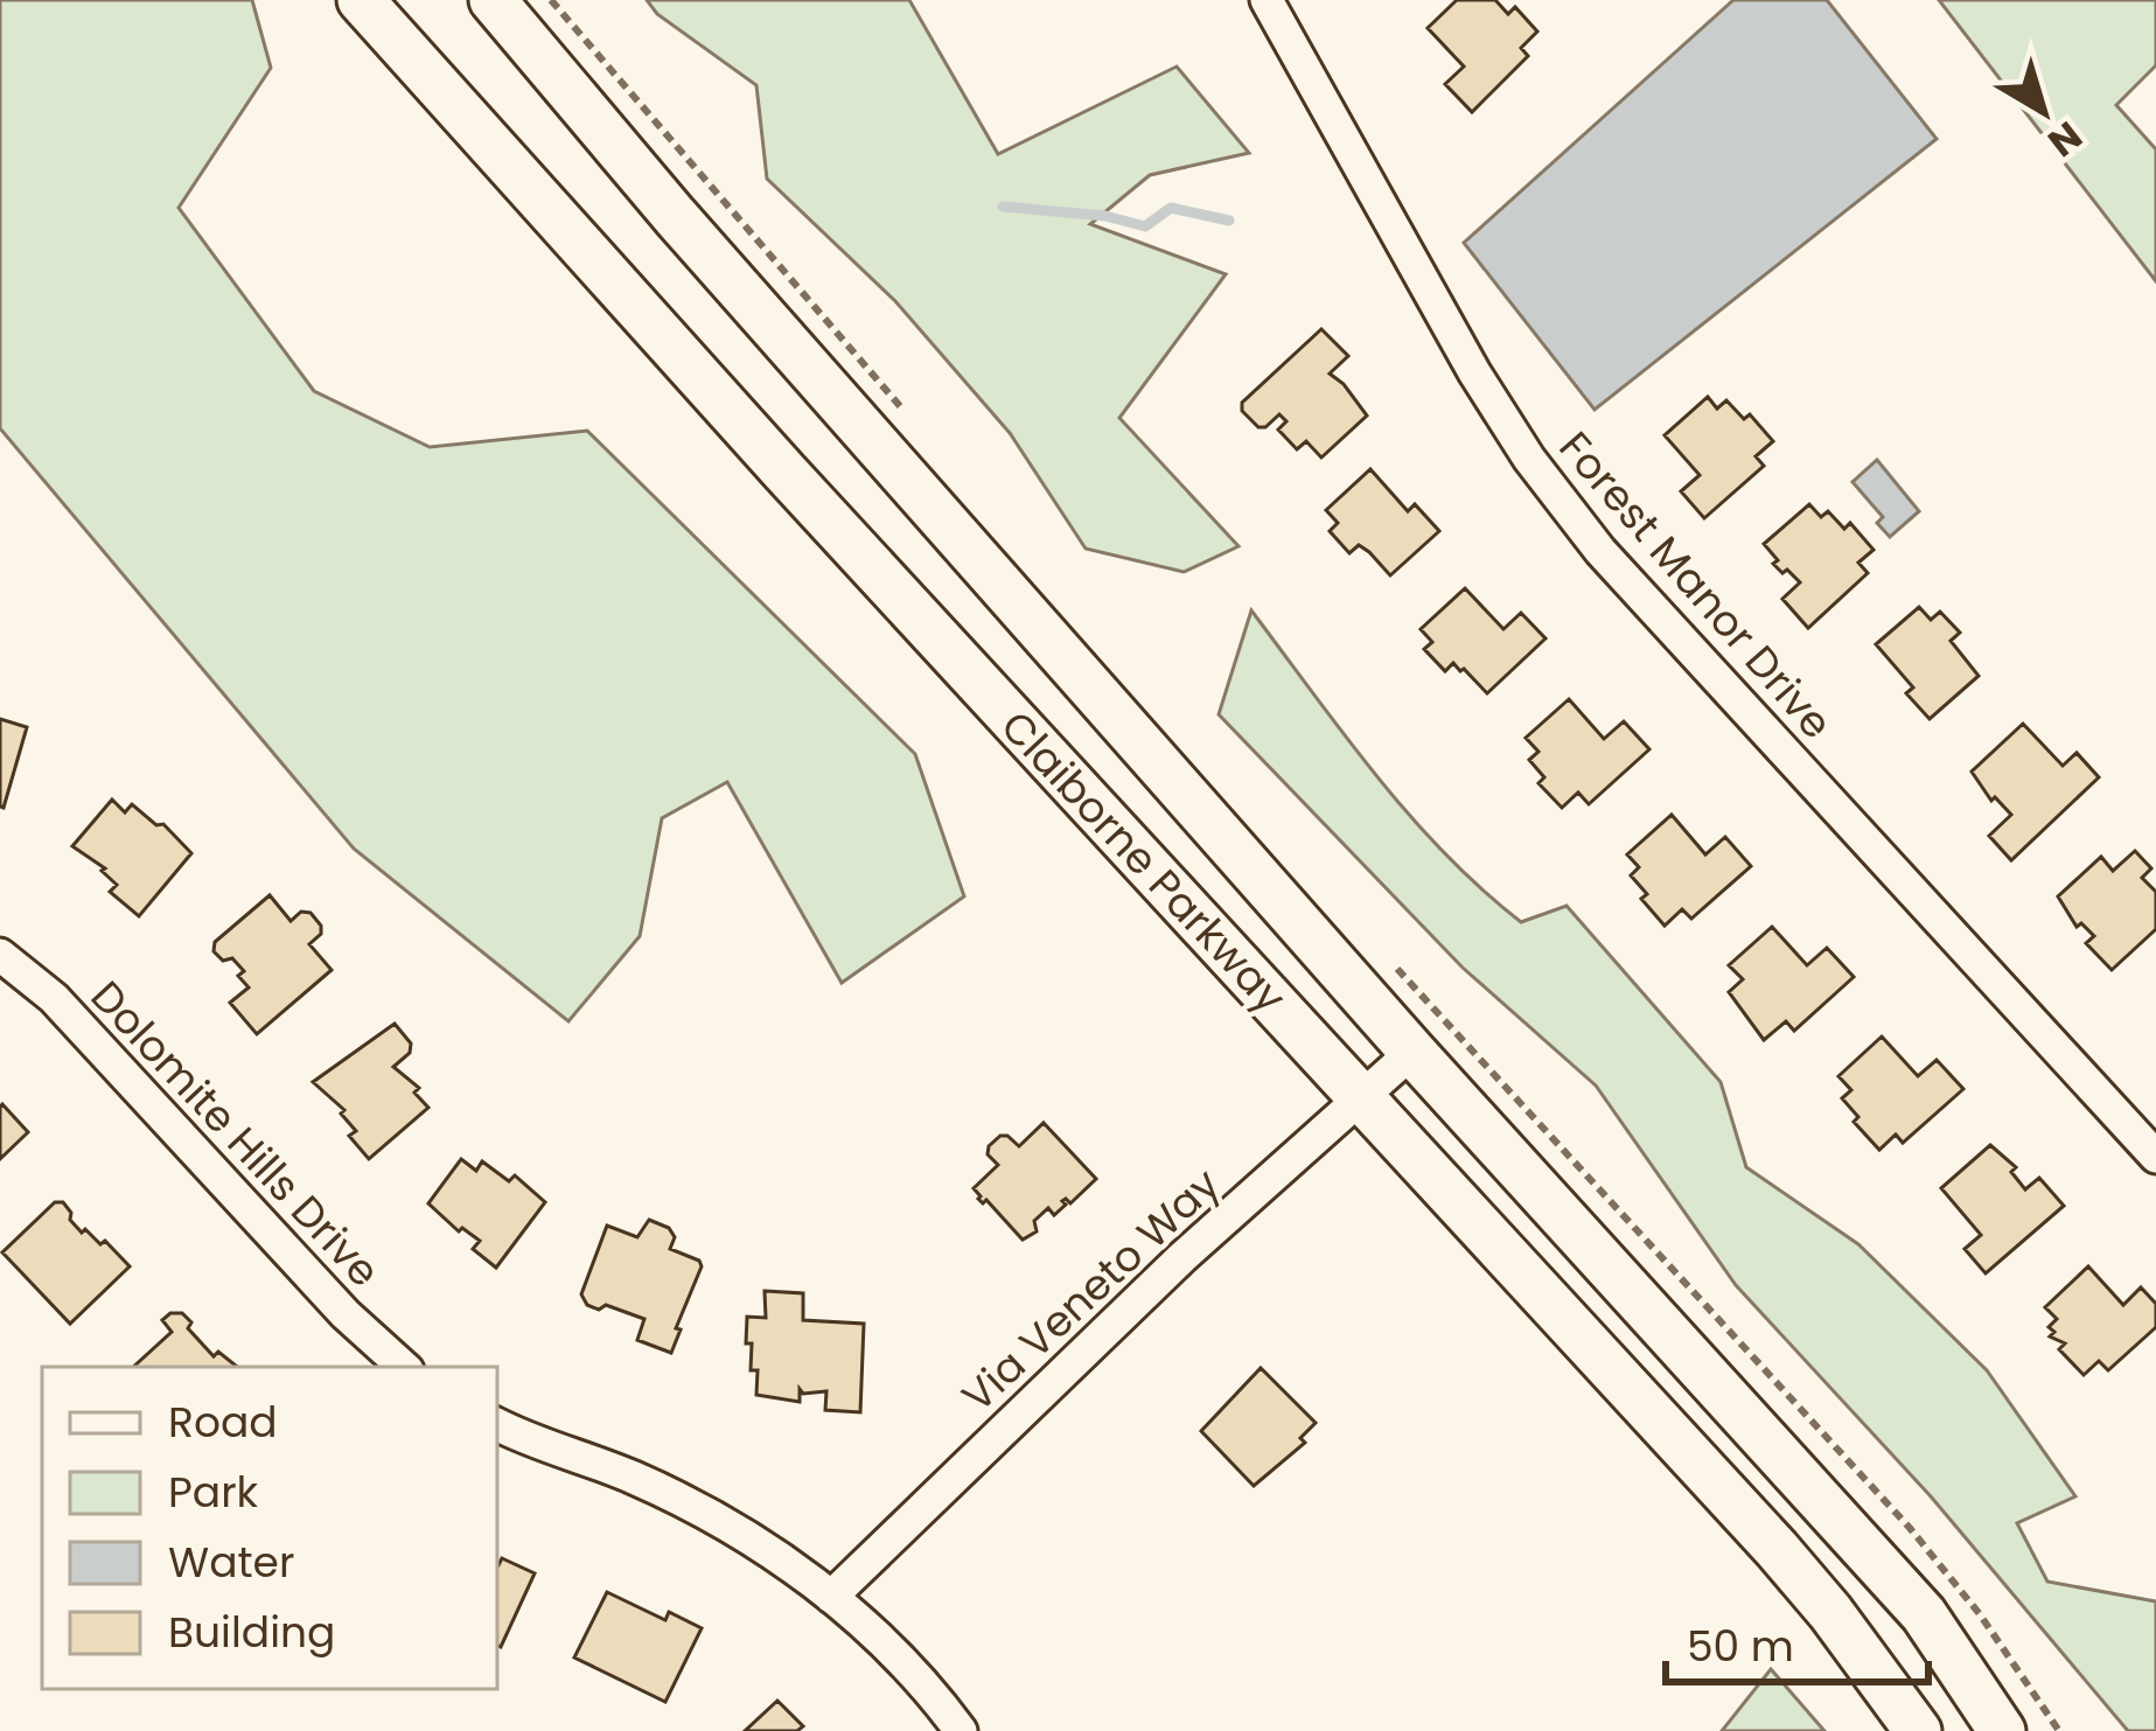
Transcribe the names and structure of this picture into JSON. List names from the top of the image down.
{
  "streets": {
    "main road": ["Claiborne Parkway"],
    "street": ["Forest Manor Drive", "Dolomite Hills Drive", "Via Veneto Way"]
  },
  "crossings": [
    ["Claiborne Parkway", "Via Veneto Way"]
  ],
  "legend": [
    "Road",
    "Park",
    "Water",
    "Building"
  ],
  "scale_bar": "50 m",
  "north": "bottom right"
}
